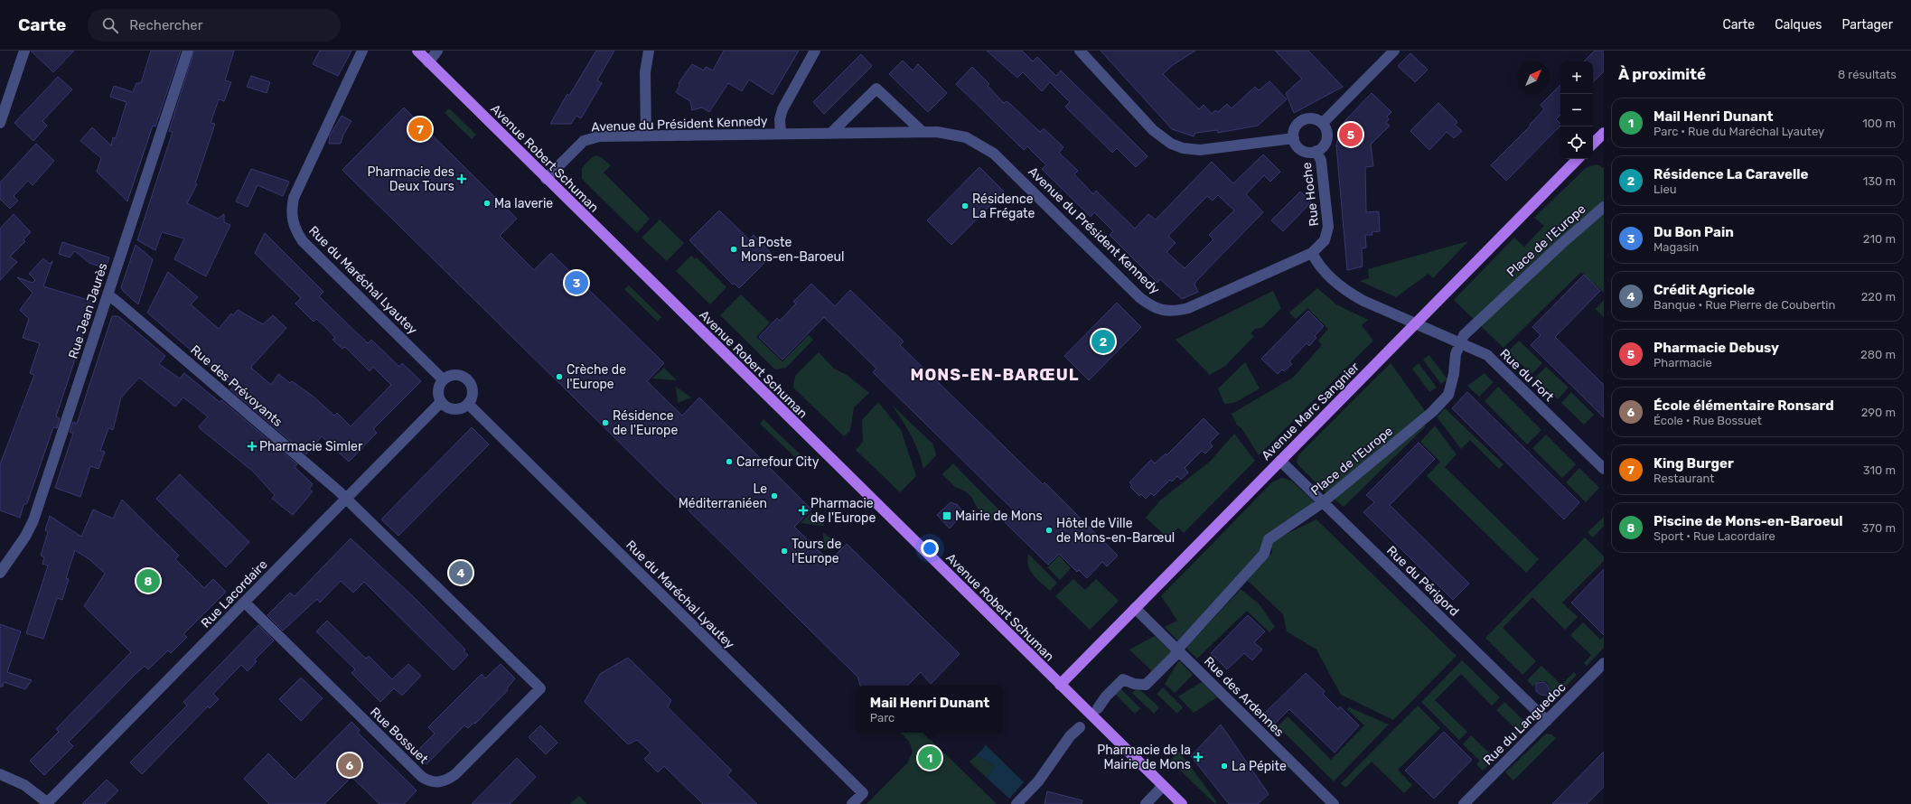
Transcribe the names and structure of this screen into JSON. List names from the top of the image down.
{
  "streets": {
    "main road": ["Avenue Robert Schuman", "Avenue Marc Sangnier"],
    "street": [
      "Avenue du Président Kennedy",
      "Rue Hoche",
      "Place de l'Europe",
      "Rue du Maréchal Lyautey",
      "Rue Jean Jaurès",
      "Rue du Fort",
      "Rue des Prévoyants",
      "Rue du Périgord",
      "Rue Lacordaire",
      "Rue des Ardennes",
      "Rue du Languedoc",
      "Rue Bossuet"
    ]
  },
  "crossings": [
    ["Avenue du Président Kennedy", "Avenue Robert Schuman"],
    ["Avenue du Président Kennedy", "Rue Hoche"],
    ["Avenue Robert Schuman", "Avenue Marc Sangnier"],
    ["Place de l'Europe", "Rue du Fort"],
    ["Place de l'Europe", "Rue du Périgord"],
    ["Place de l'Europe", "Rue des Ardennes"],
    ["Rue du Maréchal Lyautey", "Rue Lacordaire"],
    ["Rue Jean Jaurès", "Rue des Prévoyants"],
    ["Rue du Fort", "Avenue Marc Sangnier"],
    ["Rue des Prévoyants", "Rue Lacordaire"],
    ["Rue des Prévoyants", "Rue Bossuet"],
    ["Avenue Marc Sangnier", "Rue du Périgord"],
    ["Avenue Marc Sangnier", "Rue des Ardennes"],
    ["Rue du Périgord", "Rue du Languedoc"],
    ["Rue Lacordaire", "Rue Bossuet"]
  ],
  "districts": ["MONS-EN-BARŒUL"],
  "places": {
    "health": [
      "Pharmacie des Deux Tours",
      "Pharmacie Simler",
      "Pharmacie de l'Europe",
      "Pharmacie de la Mairie de Mons"
    ],
    "other": [
      "Ma laverie",
      "Résidence La Frégate",
      "La Poste Mons-en-Baroeul",
      "Crèche de l'Europe",
      "Résidence de l'Europe",
      "Carrefour City",
      "Le Méditerraniéen",
      "Hôtel de Ville de Mons-en-Barœul",
      "Tours de l'Europe",
      "La Pépite"
    ],
    "transit": ["Mairie de Mons"]
  },
  "north": "top right",
  "page": {
    "header": "Carte",
    "search": "Rechercher",
    "nav": ["Carte", "Calques", "Partager"],
    "heading": ["À proximité", "8 résultats"],
    "map_buttons": ["+", "−"],
    "list": [
      {
        "mark": "1",
        "name": "Mail Henri Dunant",
        "note": "Parc · Rue du Maréchal Lyautey",
        "value": "100 m"
      },
      {
        "mark": "2",
        "name": "Résidence La Caravelle",
        "note": "Lieu",
        "value": "130 m"
      },
      {
        "mark": "3",
        "name": "Du Bon Pain",
        "note": "Magasin",
        "value": "210 m"
      },
      {
        "mark": "4",
        "name": "Crédit Agricole",
        "note": "Banque · Rue Pierre de Coubertin",
        "value": "220 m"
      },
      {
        "mark": "5",
        "name": "Pharmacie Debusy",
        "note": "Pharmacie",
        "value": "280 m"
      },
      {
        "mark": "6",
        "name": "École élémentaire Ronsard",
        "note": "École · Rue Bossuet",
        "value": "290 m"
      },
      {
        "mark": "7",
        "name": "King Burger",
        "note": "Restaurant",
        "value": "310 m"
      },
      {
        "mark": "8",
        "name": "Piscine de Mons-en-Baroeul",
        "note": "Sport · Rue Lacordaire",
        "value": "370 m"
      }
    ],
    "pins": [
      "7",
      "5",
      "3",
      "2",
      "4",
      "8",
      "1",
      "6"
    ],
    "popup": ["Mail Henri Dunant", "Parc"]
  }
}
